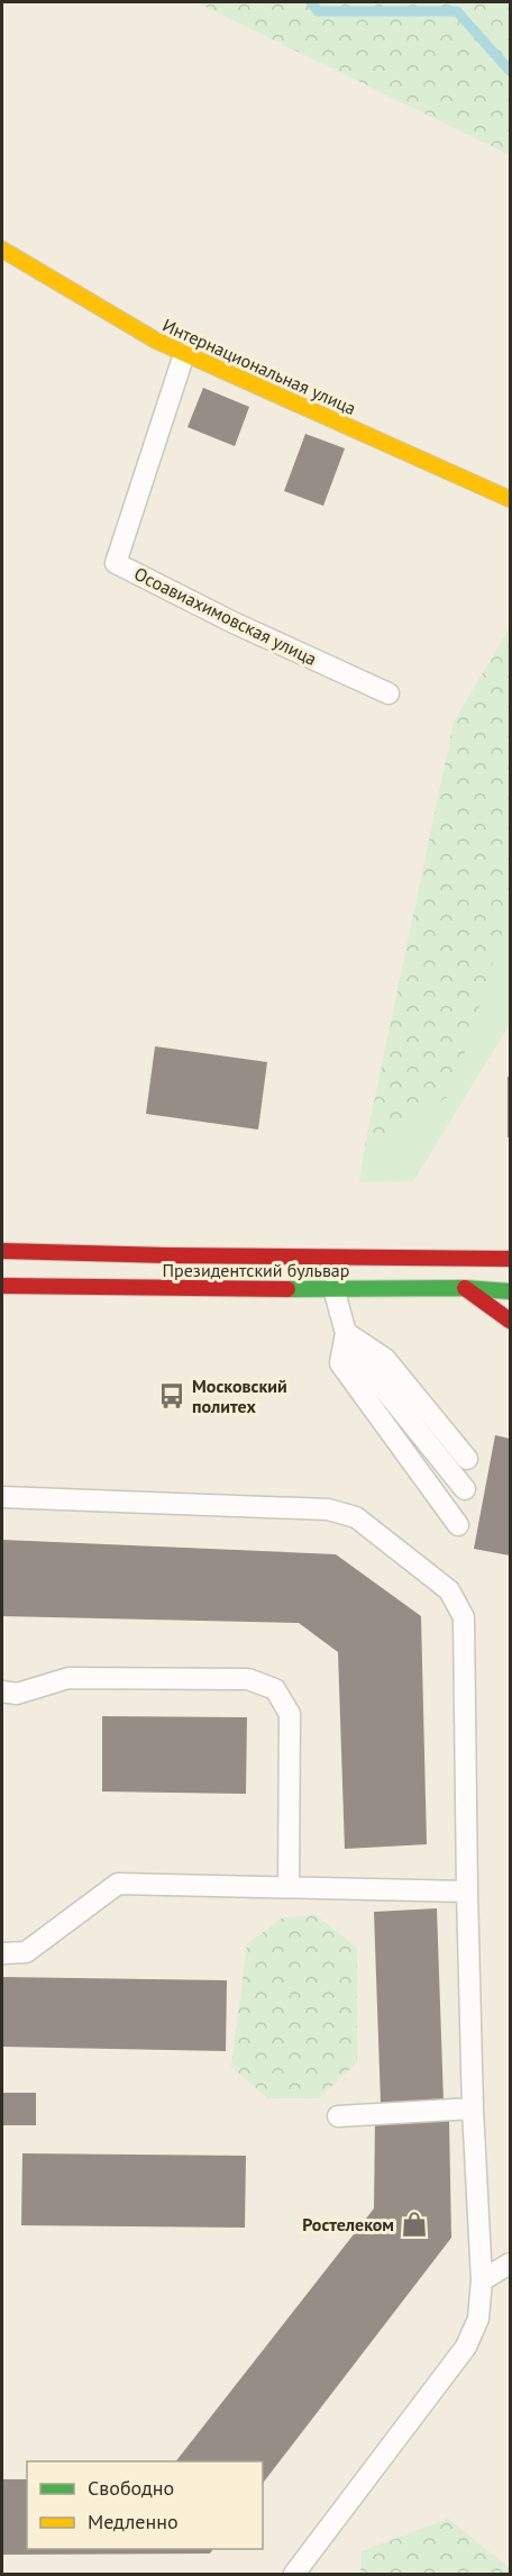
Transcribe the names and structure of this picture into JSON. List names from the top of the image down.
{
  "streets": {
    "main road": ["Интернациональная улица", "Президентский бульвар"],
    "lane": ["Осоавиахимовская улица"]
  },
  "crossings": [
    ["Интернациональная улица", "Осоавиахимовская улица"]
  ],
  "places": {
    "bus stop": ["Московский политех"],
    "shop": ["Ростелеком"]
  },
  "legend": ["Свободно", "Медленно"]
}
